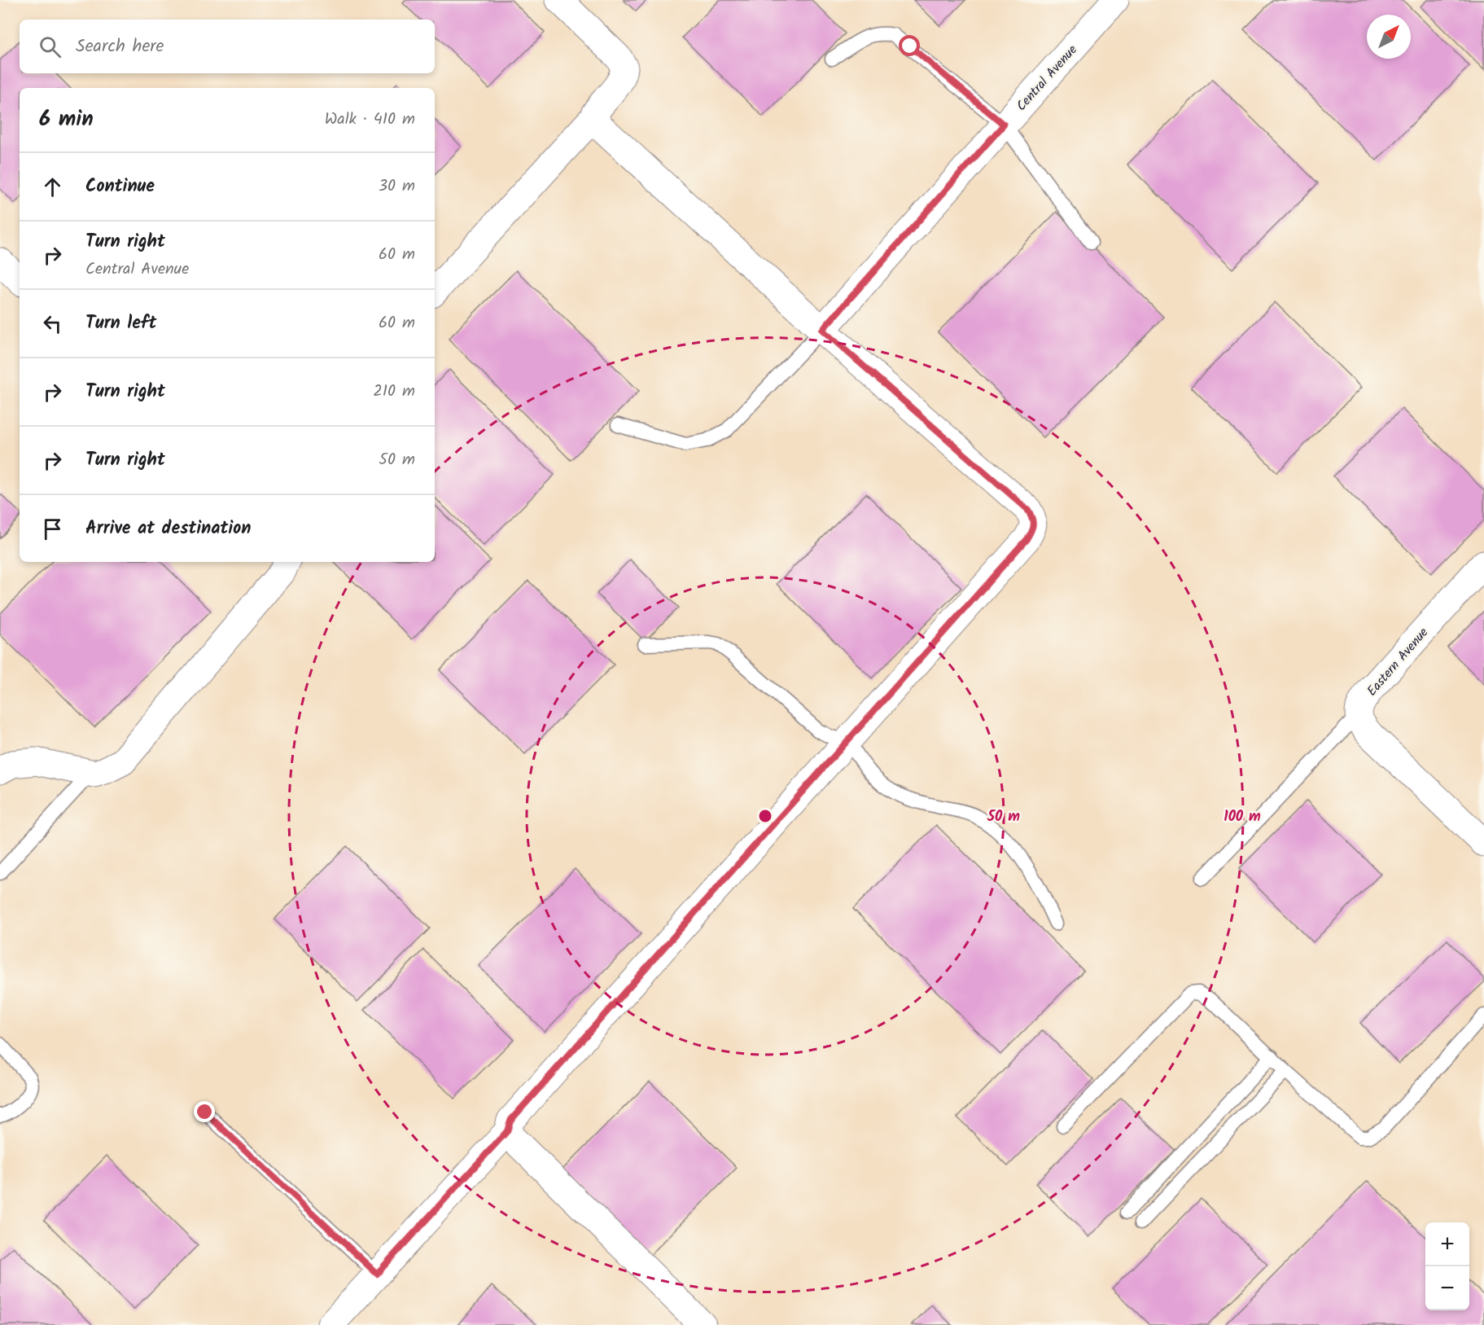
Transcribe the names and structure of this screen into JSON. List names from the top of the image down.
{
  "streets": {
    "street": ["Central Avenue", "Eastern Avenue"]
  },
  "north": "top right",
  "page": {
    "search": "Search here",
    "heading": ["6 min", "Walk · 410 m"],
    "list": [
      ["Continue", "30 m"],
      ["Turn right", "Central Avenue", "60 m"],
      ["Turn left", "60 m"],
      ["Turn right", "210 m"],
      ["Turn right", "50 m"],
      "Arrive at destination"
    ],
    "map_buttons": ["+", "−"]
  },
  "rings": ["50 m", "100 m"]
}
